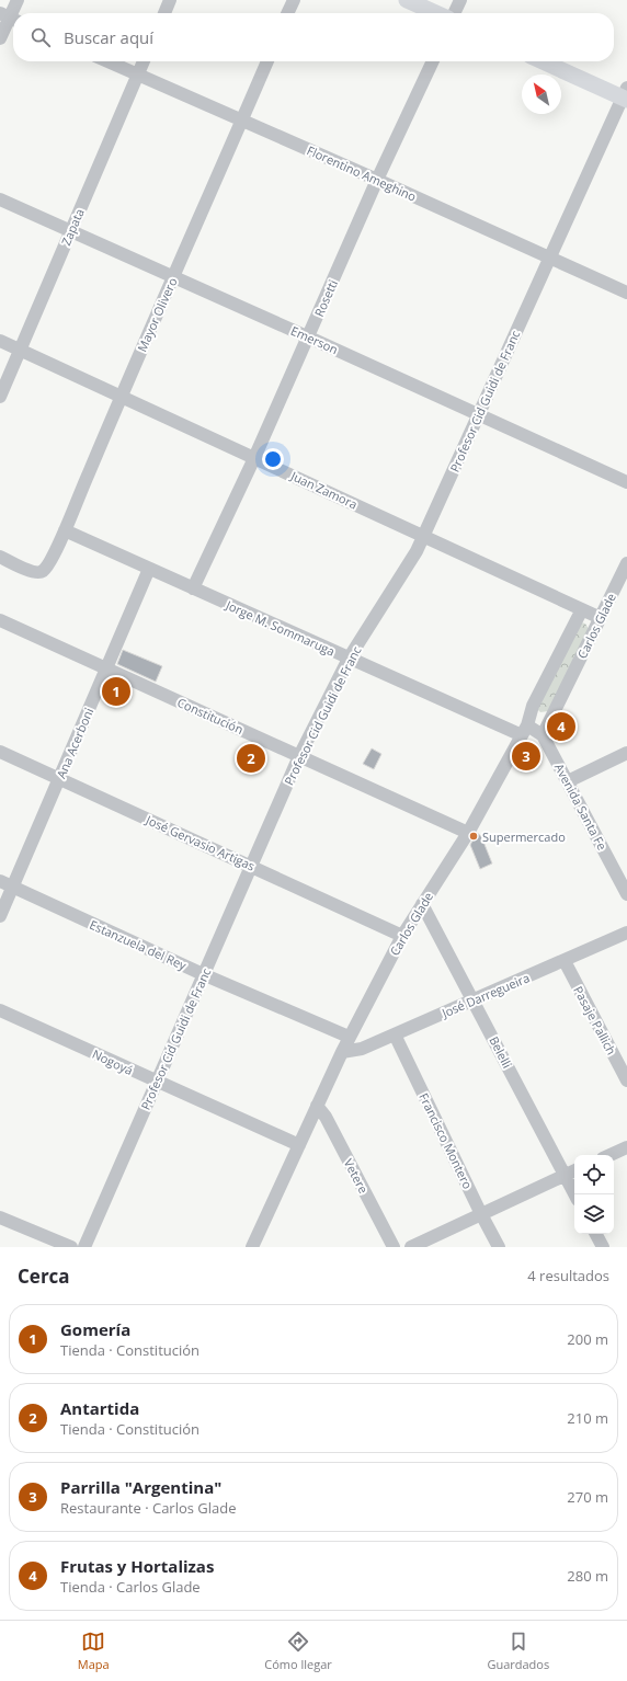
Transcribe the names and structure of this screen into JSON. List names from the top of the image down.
{
  "streets": {
    "street": [
      "Florentino Ameghino",
      "Zapata",
      "Rosetti",
      "Mayor Olivero",
      "Emerson",
      "Profesor Cid Guidi de Franc",
      "Juan Zamora",
      "Carlos Glade",
      "Jorge M. Sommaruga",
      "Constitución",
      "Ana Acerboni",
      "Avenida Santa Fe",
      "José Gervasio Artigas",
      "Estanzuela del Rey",
      "José Darregueira",
      "Pasaje Pallich",
      "Belelli",
      "Nogoyá",
      "Francisco Montero",
      "Vetere"
    ]
  },
  "crossings": [
    ["Florentino Ameghino", "Zapata"],
    ["Florentino Ameghino", "Rosetti"],
    ["Florentino Ameghino", "Mayor Olivero"],
    ["Florentino Ameghino", "Profesor Cid Guidi de Franc"],
    ["Zapata", "Emerson"],
    ["Zapata", "Juan Zamora"],
    ["Rosetti", "Emerson"],
    ["Rosetti", "Juan Zamora"],
    ["Rosetti", "Jorge M. Sommaruga"],
    ["Mayor Olivero", "Emerson"],
    ["Mayor Olivero", "Juan Zamora"],
    ["Mayor Olivero", "Jorge M. Sommaruga"],
    ["Emerson", "Profesor Cid Guidi de Franc"],
    ["Profesor Cid Guidi de Franc", "Juan Zamora"],
    ["Profesor Cid Guidi de Franc", "Jorge M. Sommaruga"],
    ["Profesor Cid Guidi de Franc", "Constitución"],
    ["Profesor Cid Guidi de Franc", "José Gervasio Artigas"],
    ["Profesor Cid Guidi de Franc", "Estanzuela del Rey"],
    ["Profesor Cid Guidi de Franc", "Nogoyá"],
    ["Juan Zamora", "Carlos Glade"],
    ["Carlos Glade", "Jorge M. Sommaruga"],
    ["Carlos Glade", "Constitución"],
    ["Carlos Glade", "Avenida Santa Fe"],
    ["Carlos Glade", "José Gervasio Artigas"],
    ["Carlos Glade", "Estanzuela del Rey"],
    ["Carlos Glade", "José Darregueira"],
    ["Carlos Glade", "Belelli"],
    ["Carlos Glade", "Nogoyá"],
    ["Carlos Glade", "Vetere"],
    ["Jorge M. Sommaruga", "Ana Acerboni"],
    ["Jorge M. Sommaruga", "Avenida Santa Fe"],
    ["Constitución", "Ana Acerboni"],
    ["Ana Acerboni", "José Gervasio Artigas"],
    ["Ana Acerboni", "Estanzuela del Rey"],
    ["José Darregueira", "Pasaje Pallich"],
    ["José Darregueira", "Belelli"],
    ["José Darregueira", "Francisco Montero"]
  ],
  "places": ["Supermercado"],
  "north": "top left",
  "page": {
    "search": "Buscar aquí",
    "pins": [
      "1",
      "4",
      "3",
      "2"
    ],
    "heading": ["Cerca", "4 resultados"],
    "list": [
      {
        "mark": "1",
        "name": "Gomería",
        "note": "Tienda · Constitución",
        "value": "200 m"
      },
      {
        "mark": "2",
        "name": "Antartida",
        "note": "Tienda · Constitución",
        "value": "210 m"
      },
      {
        "mark": "3",
        "name": "Parrilla \"Argentina\"",
        "note": "Restaurante · Carlos Glade",
        "value": "270 m"
      },
      {
        "mark": "4",
        "name": "Frutas y Hortalizas",
        "note": "Tienda · Carlos Glade",
        "value": "280 m"
      }
    ],
    "nav": ["Mapa", "Cómo llegar", "Guardados"]
  }
}
